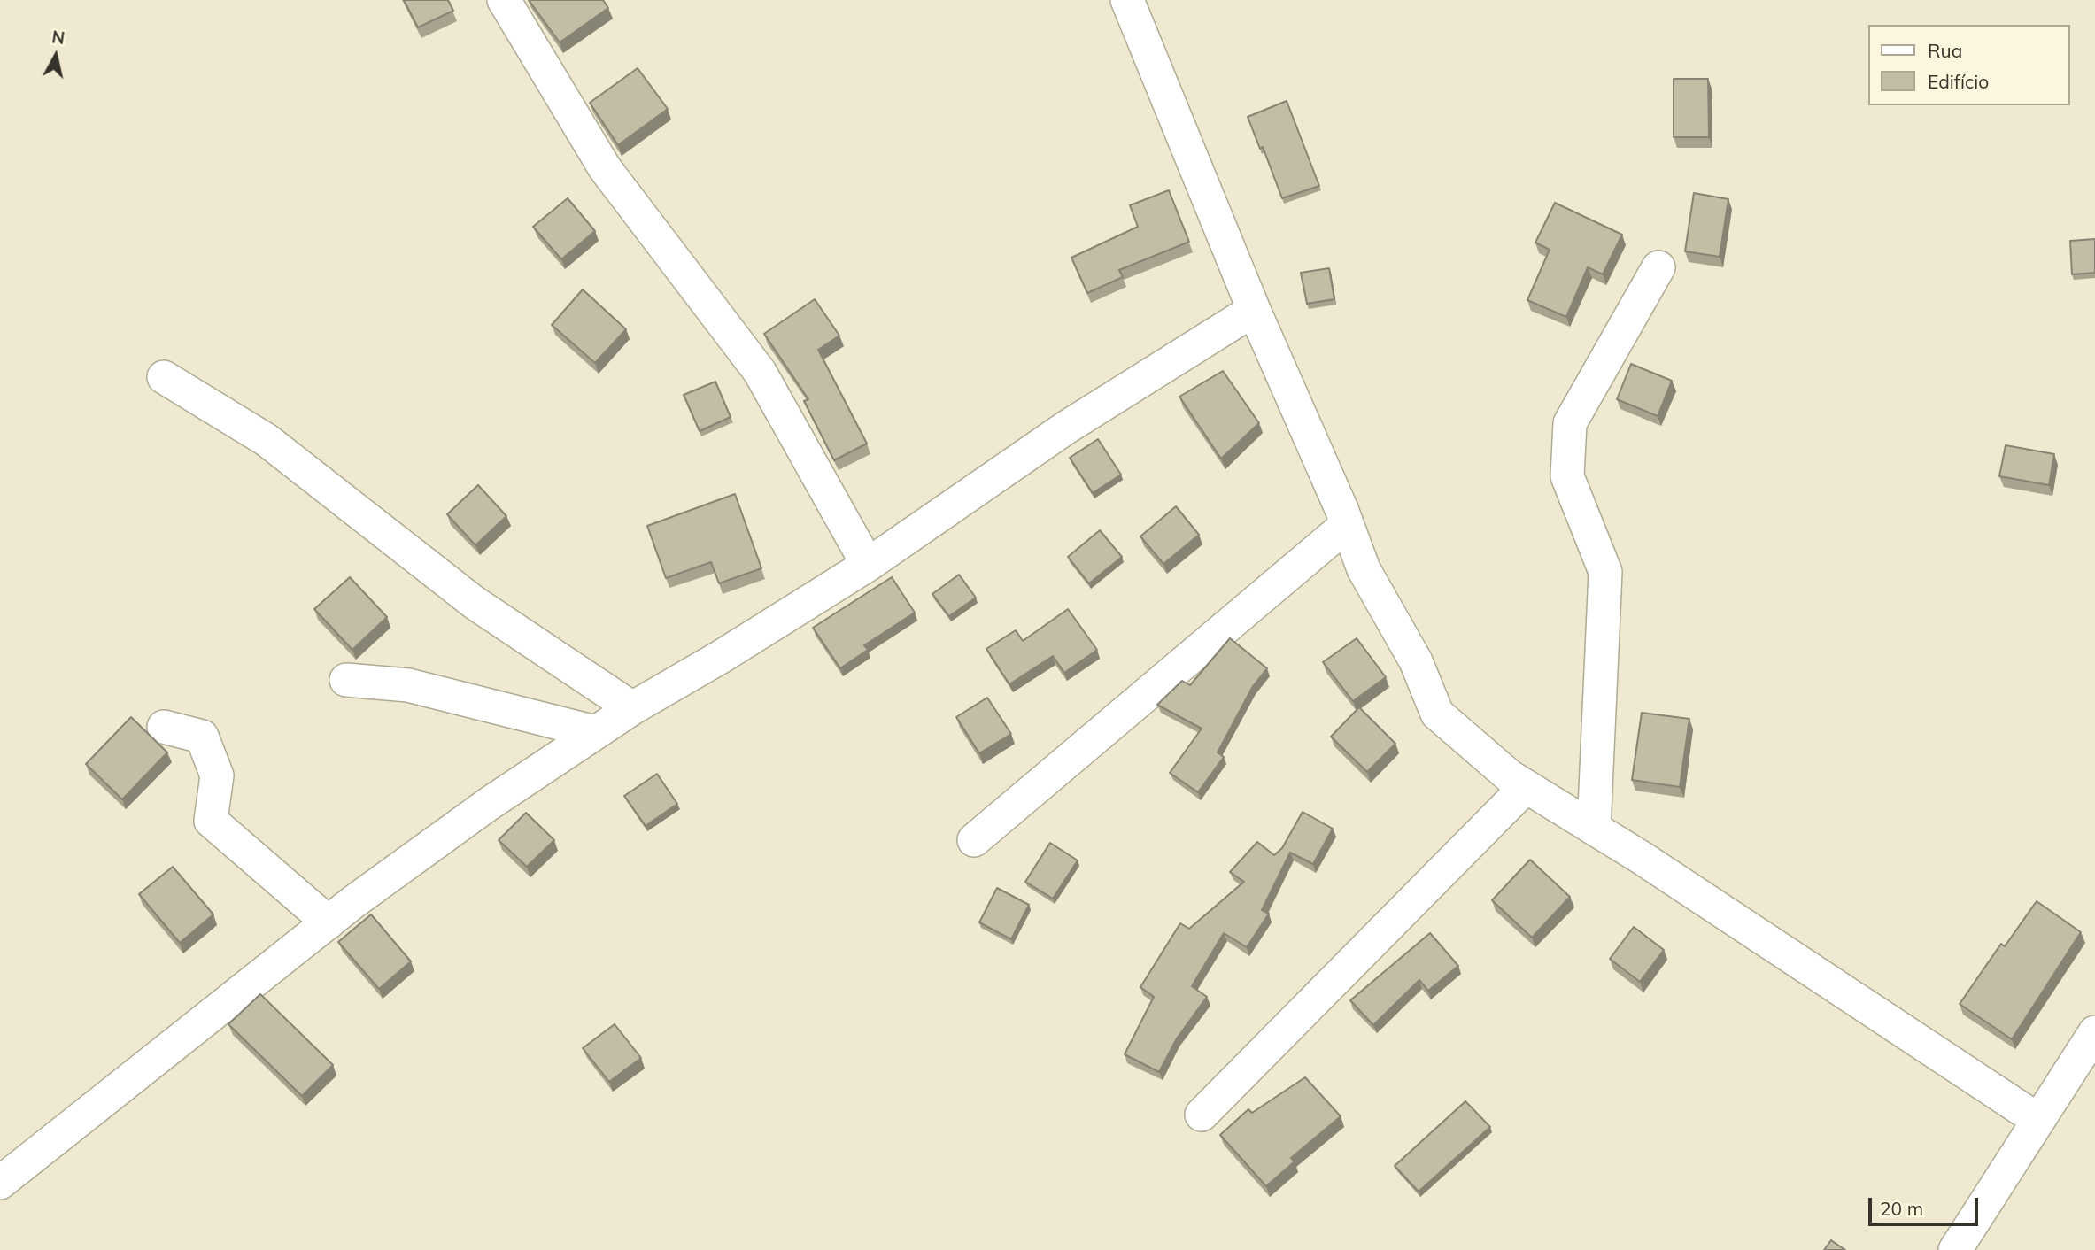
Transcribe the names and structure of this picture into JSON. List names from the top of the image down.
{
  "legend": ["Rua", "Edifício"],
  "scale_bar": "20 m",
  "north": "top"
}
